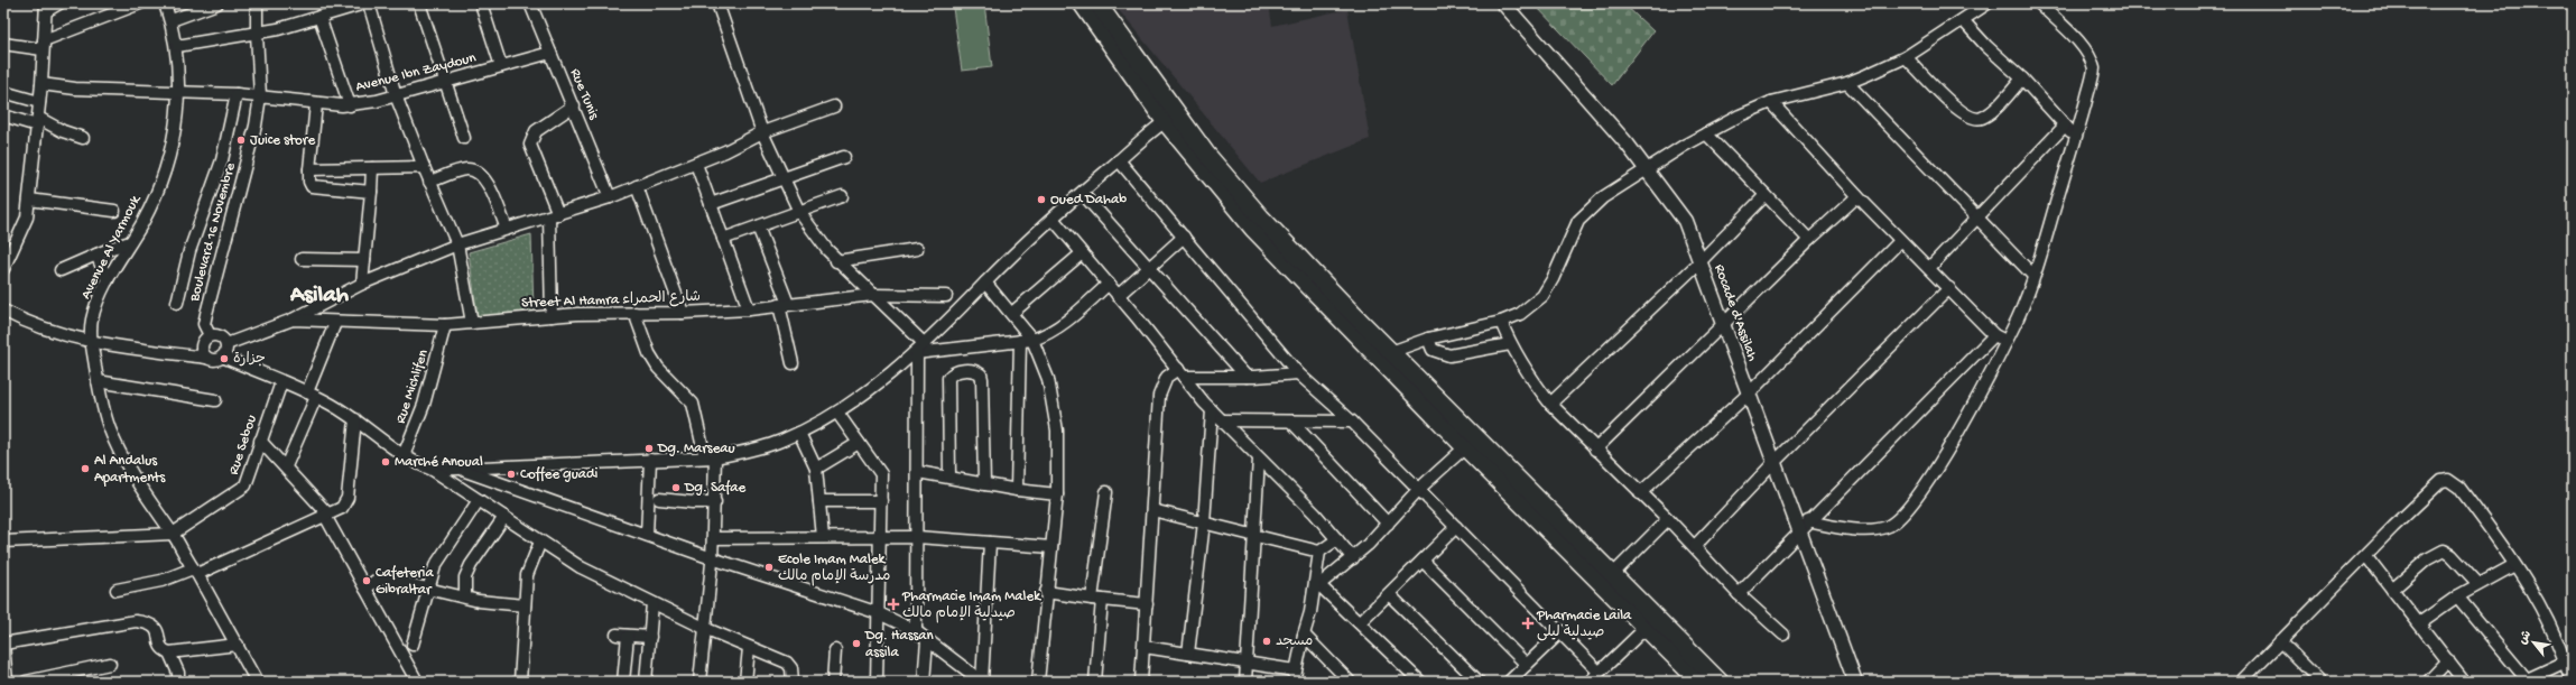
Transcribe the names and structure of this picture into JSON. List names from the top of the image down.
{
  "streets": {
    "street": [
      "Avenue Ibn Zaydoun",
      "Rue Tunis",
      "Boulevard 16 Novembre",
      "Avenue Al Yarmouk",
      "Street Al Hamra شارع الحمراء",
      "Rocade d'Assilah",
      "Rue Michlifen",
      "Rue Sebou"
    ]
  },
  "crossings": [
    ["Avenue Ibn Zaydoun", "Rue Tunis"],
    ["Avenue Ibn Zaydoun", "Boulevard 16 Novembre"],
    ["Avenue Ibn Zaydoun", "Avenue Al Yarmouk"],
    ["Boulevard 16 Novembre", "Street Al Hamra شارع الحمراء"],
    ["Avenue Al Yarmouk", "Rue Sebou"],
    ["Street Al Hamra شارع الحمراء", "Rue Michlifen"]
  ],
  "districts": ["Asilah"],
  "places": {
    "other": [
      "Juice store",
      "Oued Dahab",
      "جزارة",
      "Dg. Marseau",
      "Marché Anoual",
      "Al Andalus Apartments",
      "Coffee guadi",
      "Dg. Safae",
      "Ecole Imam Malek مدرسة الإمام مالك",
      "Cafeteria Gibraltar",
      "مسجد",
      "Dg. Hassan assila"
    ],
    "health": ["Pharmacie Imam Malek صيدلية الإمام مالك", "Pharmacie Laila صيدلية ليلى"]
  },
  "north": "top left"
}
